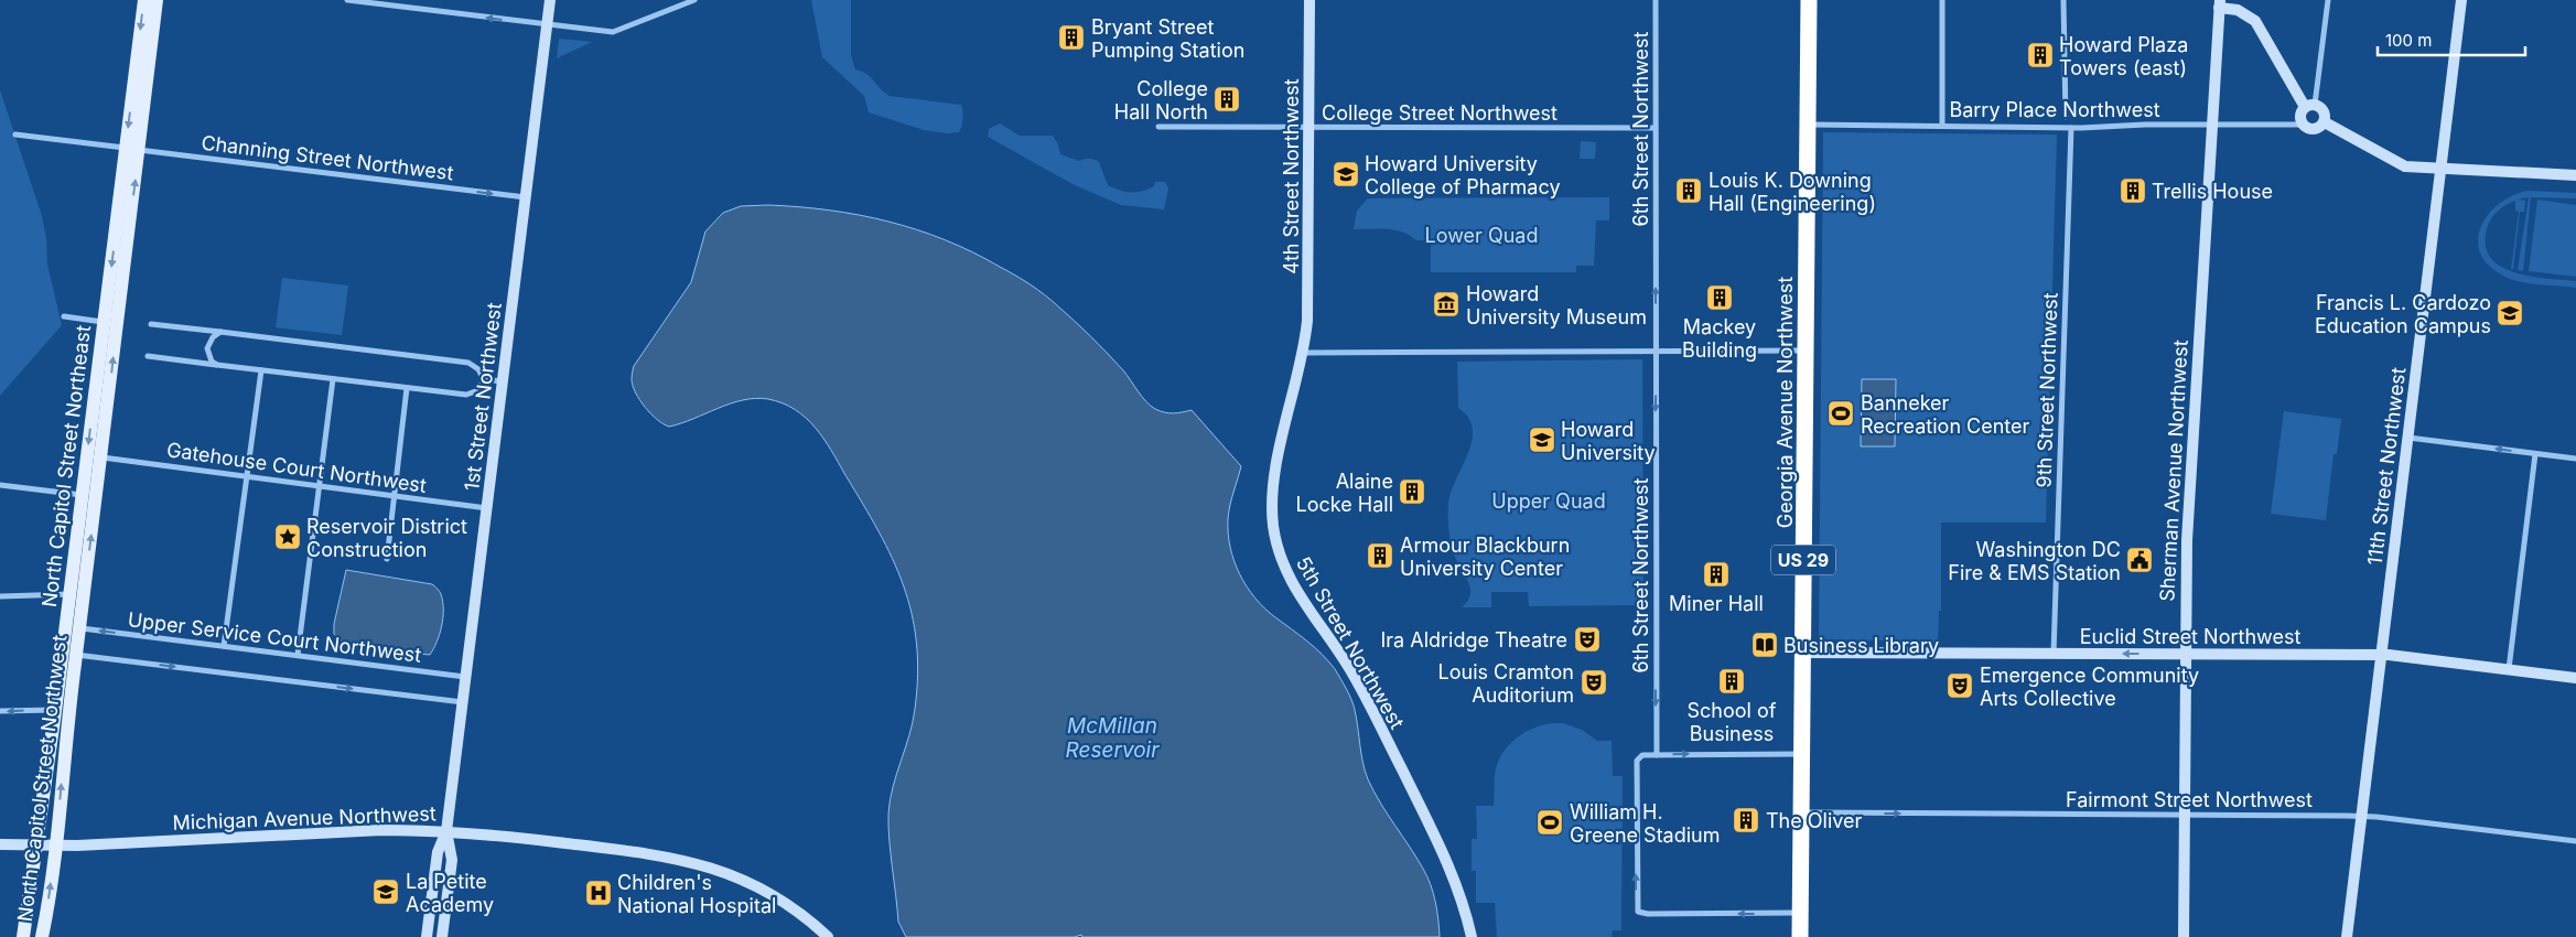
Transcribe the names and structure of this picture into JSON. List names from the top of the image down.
{
  "streets": {
    "highway": ["Georgia Avenue Northwest", "US 29"],
    "main road": ["North Capitol Street Northeast", "North Capitol Street Northwest"],
    "street": [
      "Barry Place Northwest",
      "College Street Northwest",
      "6th Street Northwest",
      "Channing Street Northwest",
      "4th Street Northwest",
      "9th Street Northwest",
      "1st Street Northwest",
      "11th Street Northwest",
      "Gatehouse Court Northwest",
      "Sherman Avenue Northwest",
      "Euclid Street Northwest",
      "Upper Service Court Northwest",
      "5th Street Northwest",
      "Fairmont Street Northwest",
      "Michigan Avenue Northwest"
    ]
  },
  "crossings": [
    ["Barry Place Northwest", "9th Street Northwest"],
    ["Barry Place Northwest", "Georgia Avenue Northwest"],
    ["Barry Place Northwest", "Sherman Avenue Northwest"],
    ["College Street Northwest", "6th Street Northwest"],
    ["College Street Northwest", "4th Street Northwest"],
    ["Channing Street Northwest", "1st Street Northwest"],
    ["Channing Street Northwest", "North Capitol Street Northeast"],
    ["4th Street Northwest", "5th Street Northwest"],
    ["9th Street Northwest", "Euclid Street Northwest"],
    ["1st Street Northwest", "Gatehouse Court Northwest"],
    ["1st Street Northwest", "Upper Service Court Northwest"],
    ["1st Street Northwest", "Michigan Avenue Northwest"],
    ["Georgia Avenue Northwest", "Euclid Street Northwest"],
    ["Georgia Avenue Northwest", "Fairmont Street Northwest"],
    ["North Capitol Street Northeast", "North Capitol Street Northwest"],
    ["North Capitol Street Northeast", "Michigan Avenue Northwest"],
    ["11th Street Northwest", "Euclid Street Northwest"],
    ["11th Street Northwest", "Fairmont Street Northwest"],
    ["Sherman Avenue Northwest", "Euclid Street Northwest"],
    ["Sherman Avenue Northwest", "Fairmont Street Northwest"],
    ["Upper Service Court Northwest", "North Capitol Street Northwest"],
    ["North Capitol Street Northwest", "Michigan Avenue Northwest"]
  ],
  "one_way": ["Channing Street Northwest", "North Capitol Street Northwest", "Fairmont Street Northwest"],
  "water": ["McMillan Reservoir"],
  "parks": ["Lower Quad", "Upper Quad"],
  "places": {
    "building": [
      "Bryant Street Pumping Station",
      "Howard Plaza Towers (east)",
      "College Hall North",
      "Louis K. Downing Hall (Engineering)",
      "Trellis House",
      "Mackey Building",
      "Alaine Locke Hall",
      "Armour Blackburn University Center",
      "Miner Hall",
      "School of Business",
      "The Oliver"
    ],
    "school or university": [
      "Howard University College of Pharmacy",
      "Francis L. Cardozo Education Campus",
      "Howard University",
      "La Petite Academy"
    ],
    "museum": ["Howard University Museum"],
    "sports": ["Banneker Recreation Center", "William H. Greene Stadium"],
    "place": ["Reservoir District Construction"],
    "public building": ["Washington DC Fire & EMS Station"],
    "theatre": ["Ira Aldridge Theatre", "Louis Cramton Auditorium", "Emergence Community Arts Collective"],
    "library": ["Business Library"],
    "hospital": ["Children's National Hospital"]
  },
  "scale_bar": "100 m"
}
